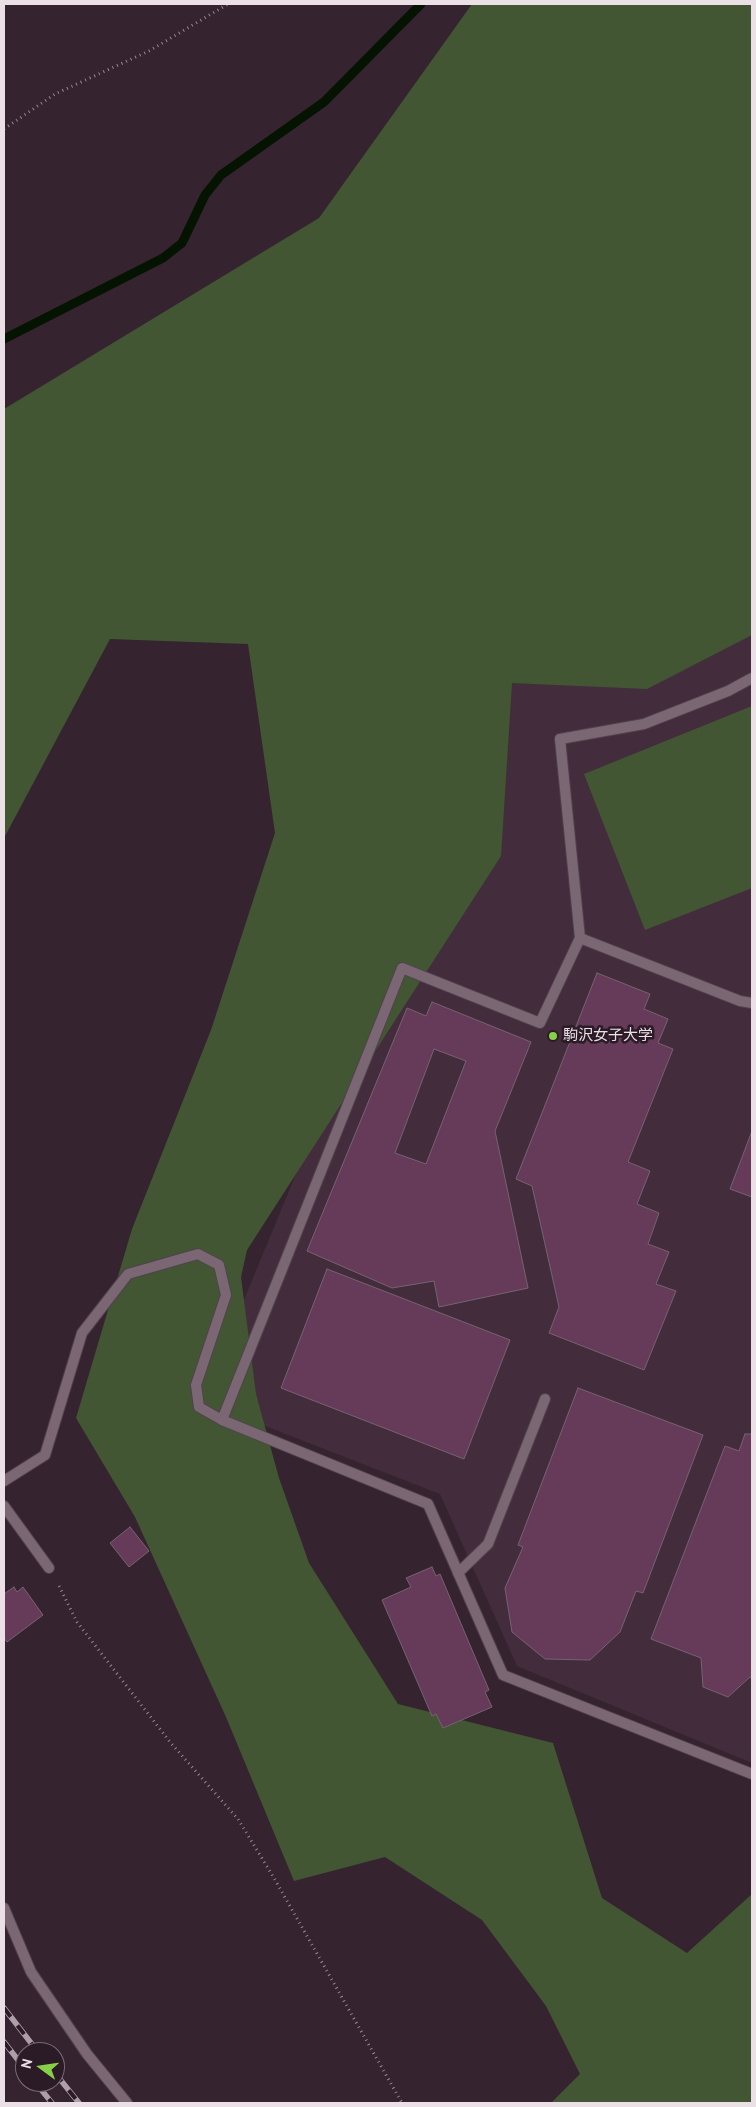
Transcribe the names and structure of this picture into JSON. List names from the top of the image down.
{
  "places": ["駒沢女子大学"],
  "north": "left"
}
